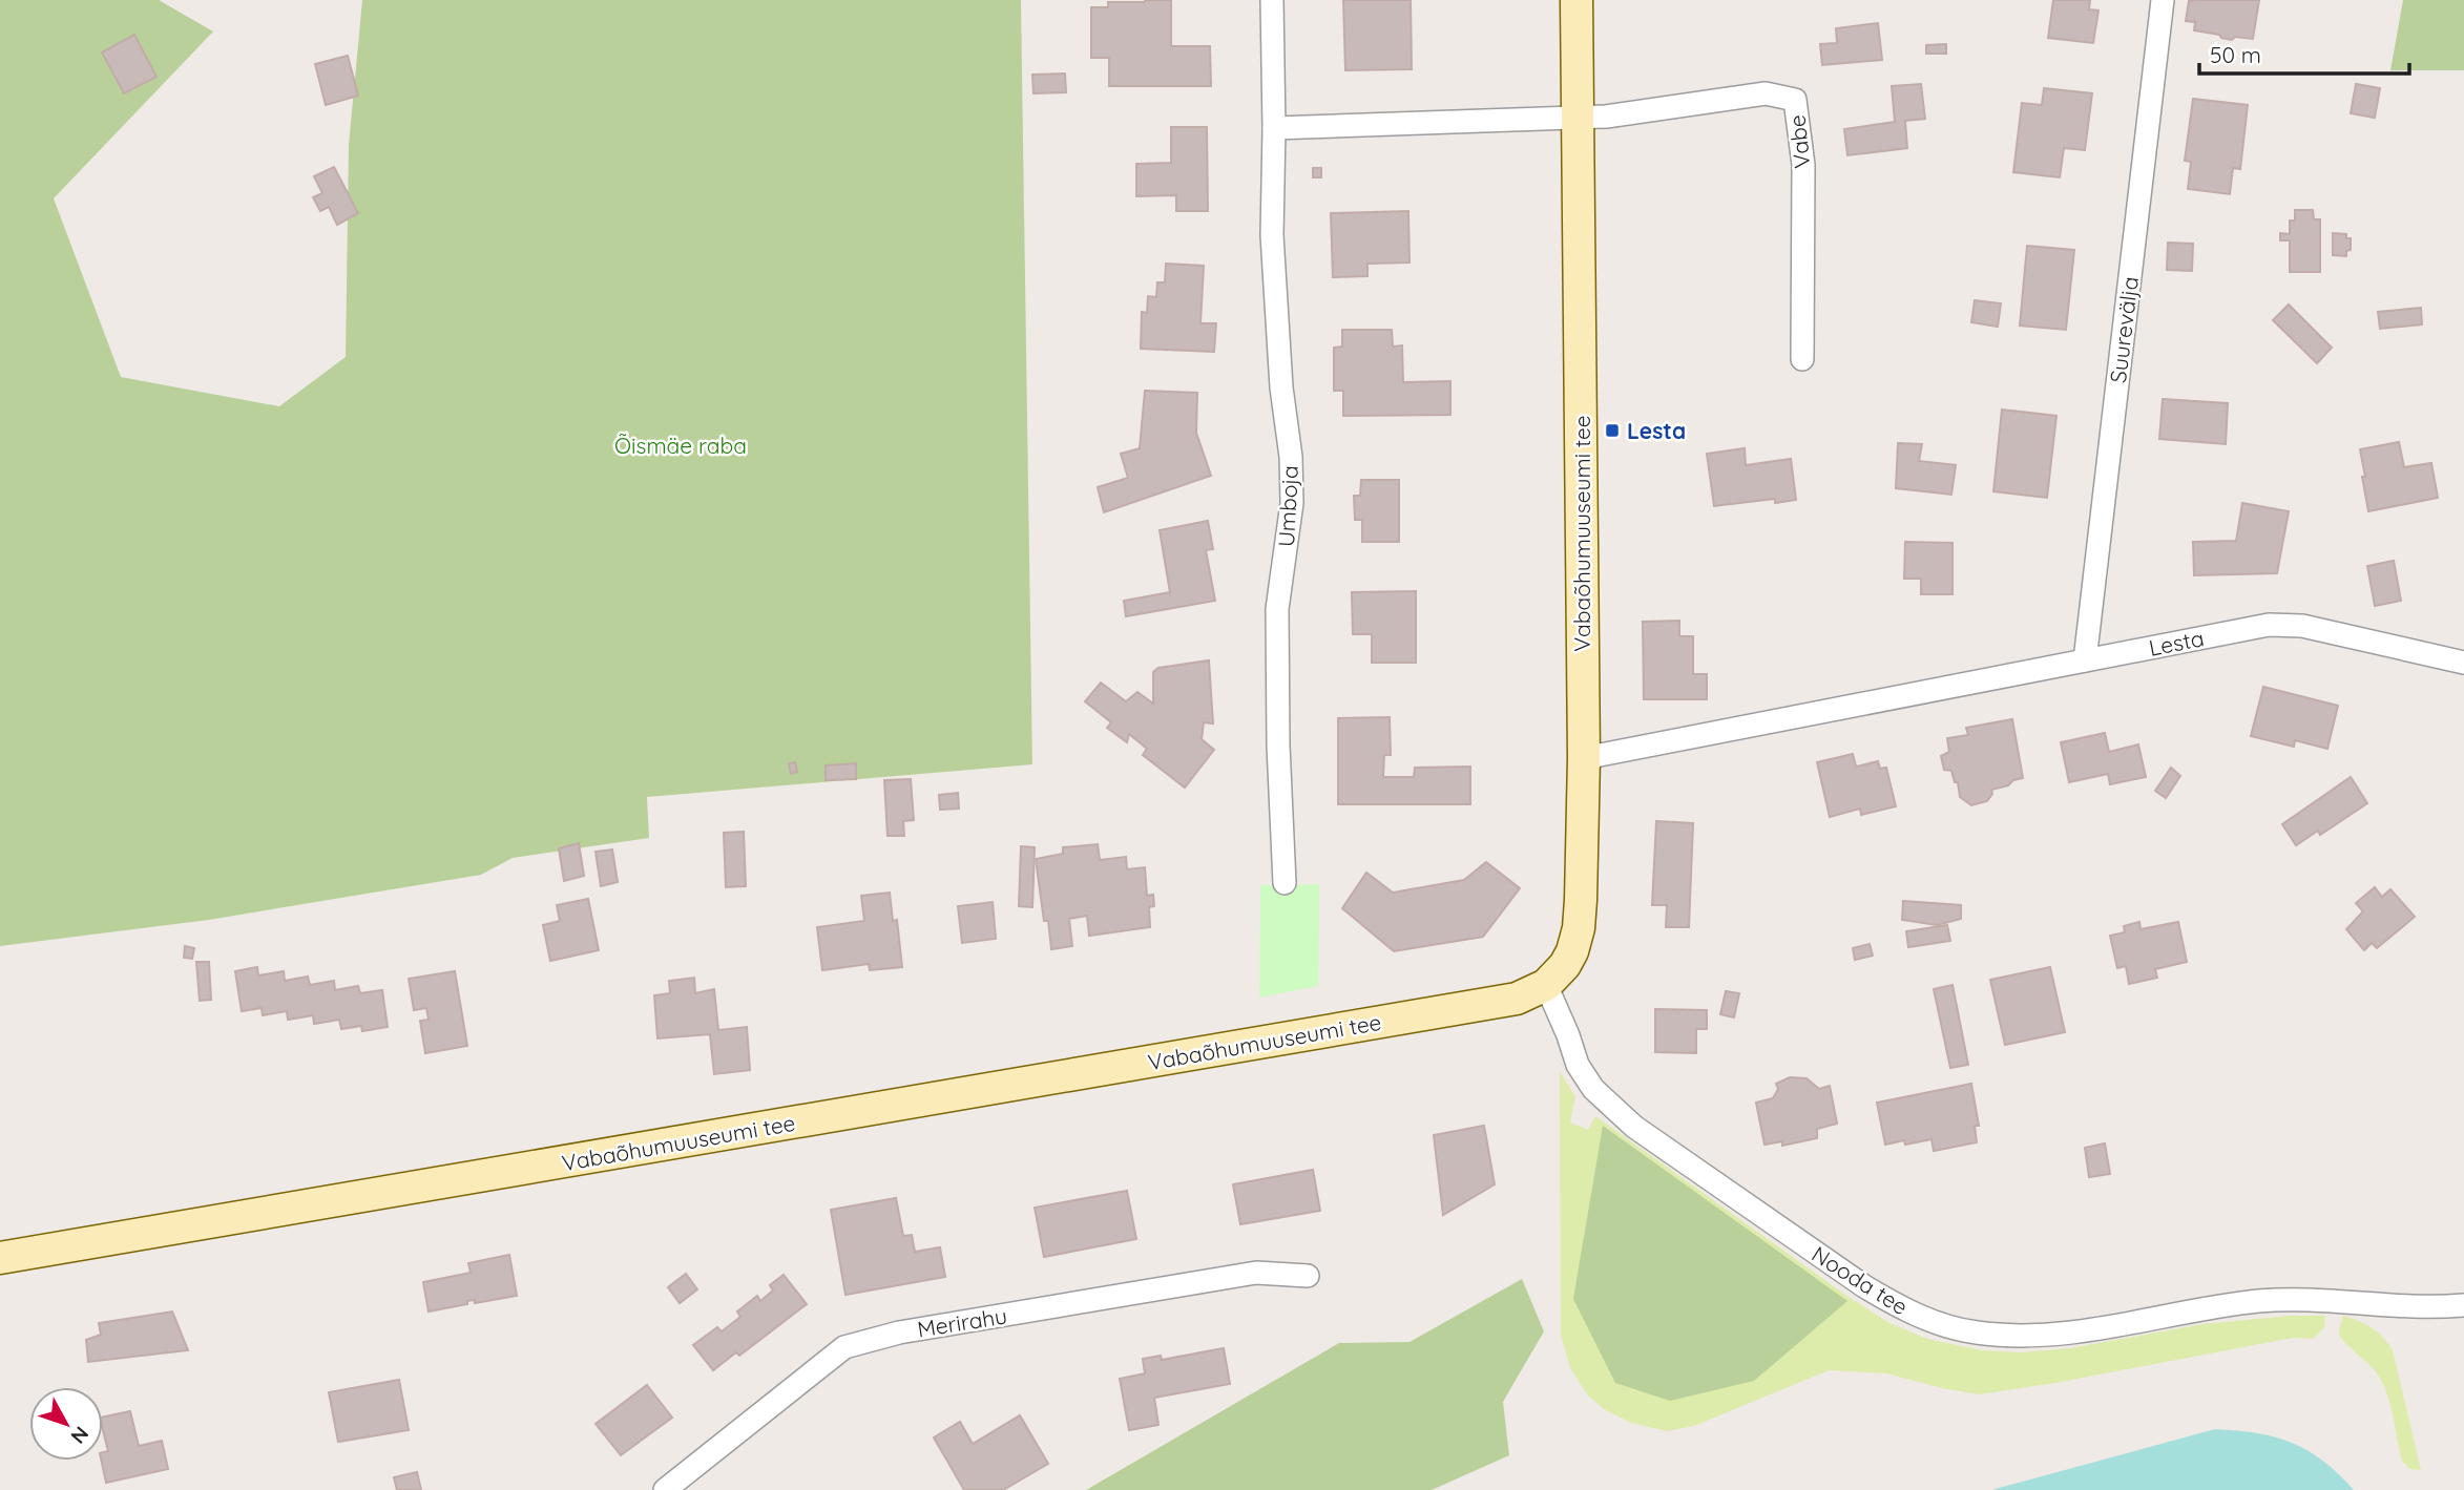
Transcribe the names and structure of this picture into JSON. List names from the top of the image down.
{
  "streets": {
    "street": [
      "Vabe",
      "Suurevälja",
      "Umboja",
      "Vabaõhumuuseumi tee",
      "Lesta",
      "Nooda tee",
      "Merirahu"
    ]
  },
  "crossings": [
    ["Vabe", "Vabaõhumuuseumi tee"],
    ["Suurevälja", "Lesta"],
    ["Vabaõhumuuseumi tee", "Lesta"],
    ["Vabaõhumuuseumi tee", "Nooda tee"]
  ],
  "parks": ["Õismäe raba"],
  "places": {
    "transit": ["Lesta"]
  },
  "scale_bar": "50 m",
  "north": "bottom right"
}
